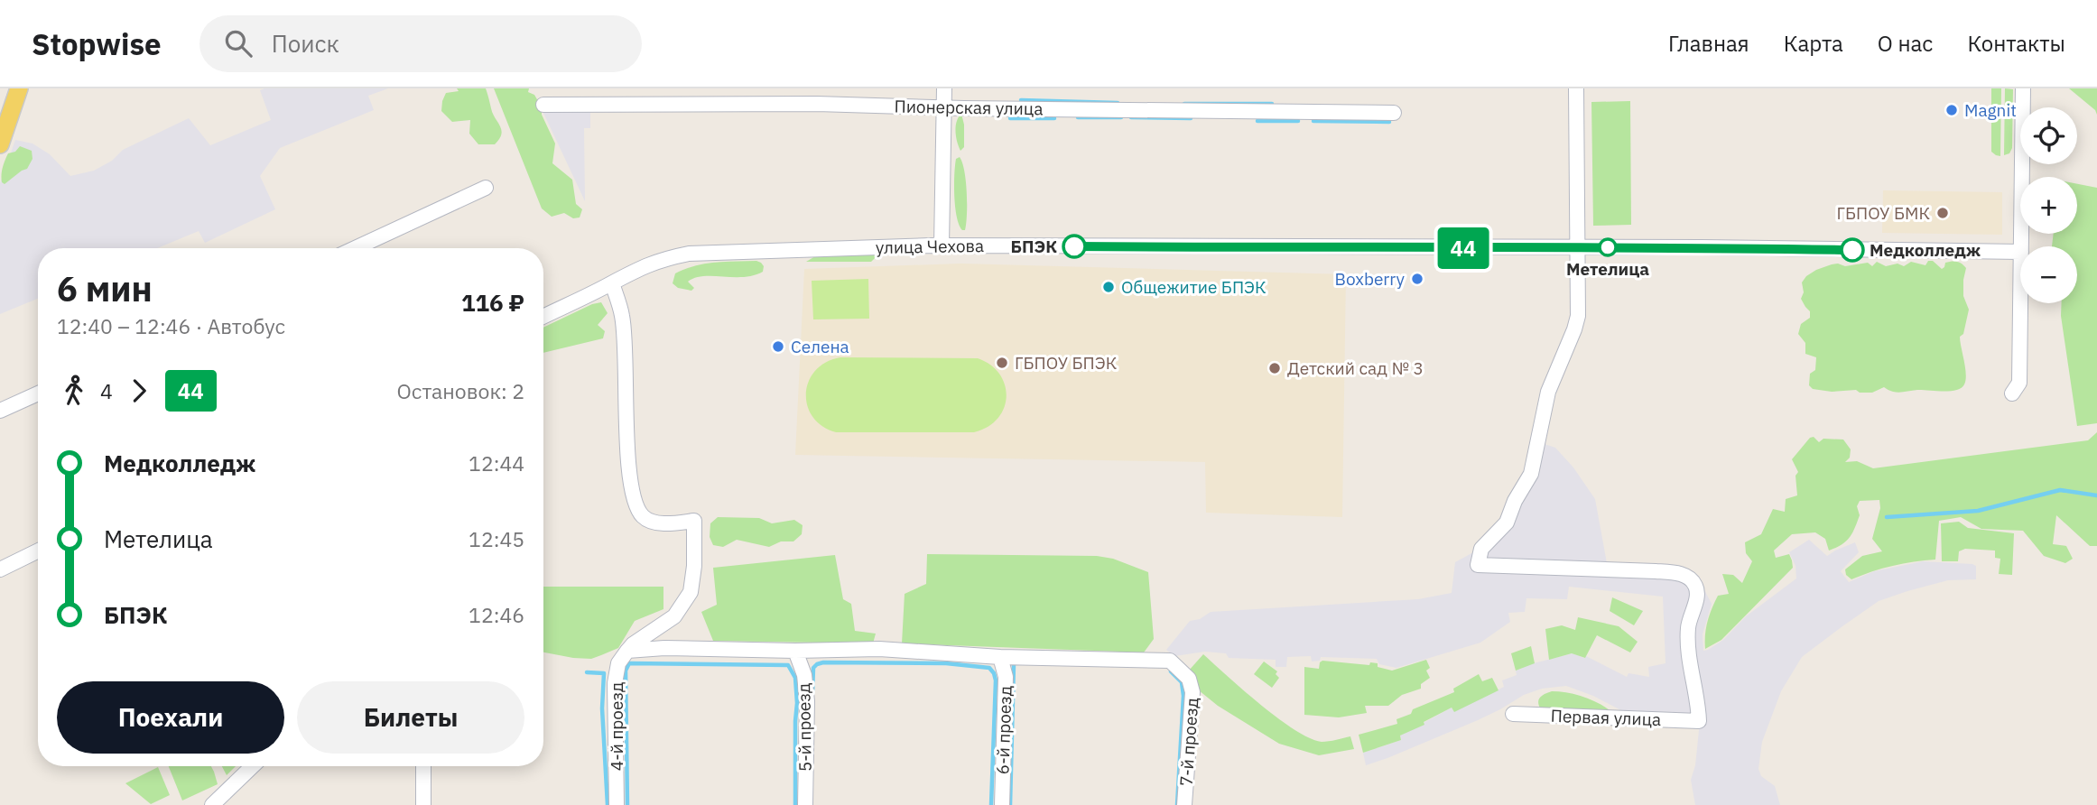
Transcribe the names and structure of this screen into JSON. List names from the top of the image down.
{
  "streets": {
    "street": [
      "Пионерская улица",
      "улица Чехова",
      "Первая улица",
      "4-й проезд",
      "5-й проезд",
      "6-й проезд",
      "7-й проезд"
    ]
  },
  "crossings": [
    ["улица Чехова", "Первая улица"],
    ["6-й проезд", "7-й проезд"]
  ],
  "places": [
    "Magnit",
    "ГБПОУ БМК",
    "БПЭК",
    "Метелица",
    "Медколледж",
    "Boxberry",
    "Общежитие БПЭК",
    "Селена",
    "ГБПОУ БПЭК",
    "Детский сад № 3"
  ],
  "lines": ["bus line 44"],
  "page": {
    "header": "Stopwise",
    "search": "Поиск",
    "nav": [
      "Главная",
      "Карта",
      "О нас",
      "Контакты"
    ],
    "on_map": "44",
    "map_buttons": ["+", "−"],
    "heading": ["6 мин", "12:40 – 12:46 · Автобус", "116 ₽"],
    "legs": ["4", "44", "Остановок: 2"],
    "list": [
      {
        "name": "Медколледж",
        "value": "12:44"
      },
      {
        "name": "Метелица",
        "value": "12:45"
      },
      {
        "name": "БПЭК",
        "value": "12:46"
      }
    ],
    "buttons": ["Поехали", "Билеты"]
  }
}
